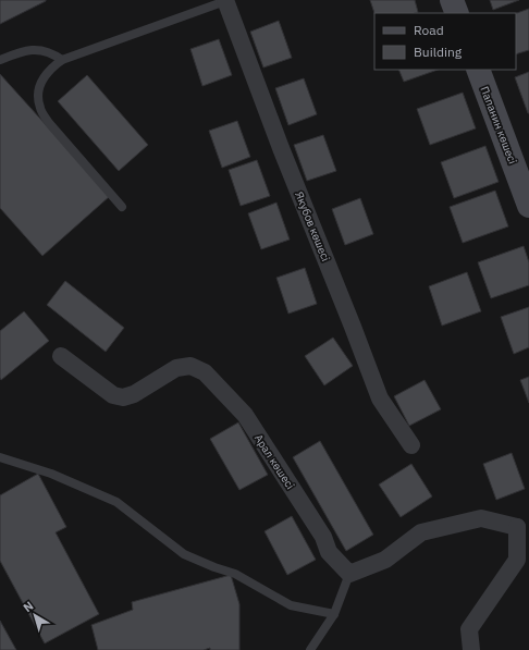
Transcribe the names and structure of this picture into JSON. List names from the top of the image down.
{
  "streets": {
    "main road": ["Папанин көшесі"],
    "street": ["Якубов көшесі", "Арал көшесі"]
  },
  "legend": ["Road", "Building"],
  "north": "top left"
}
